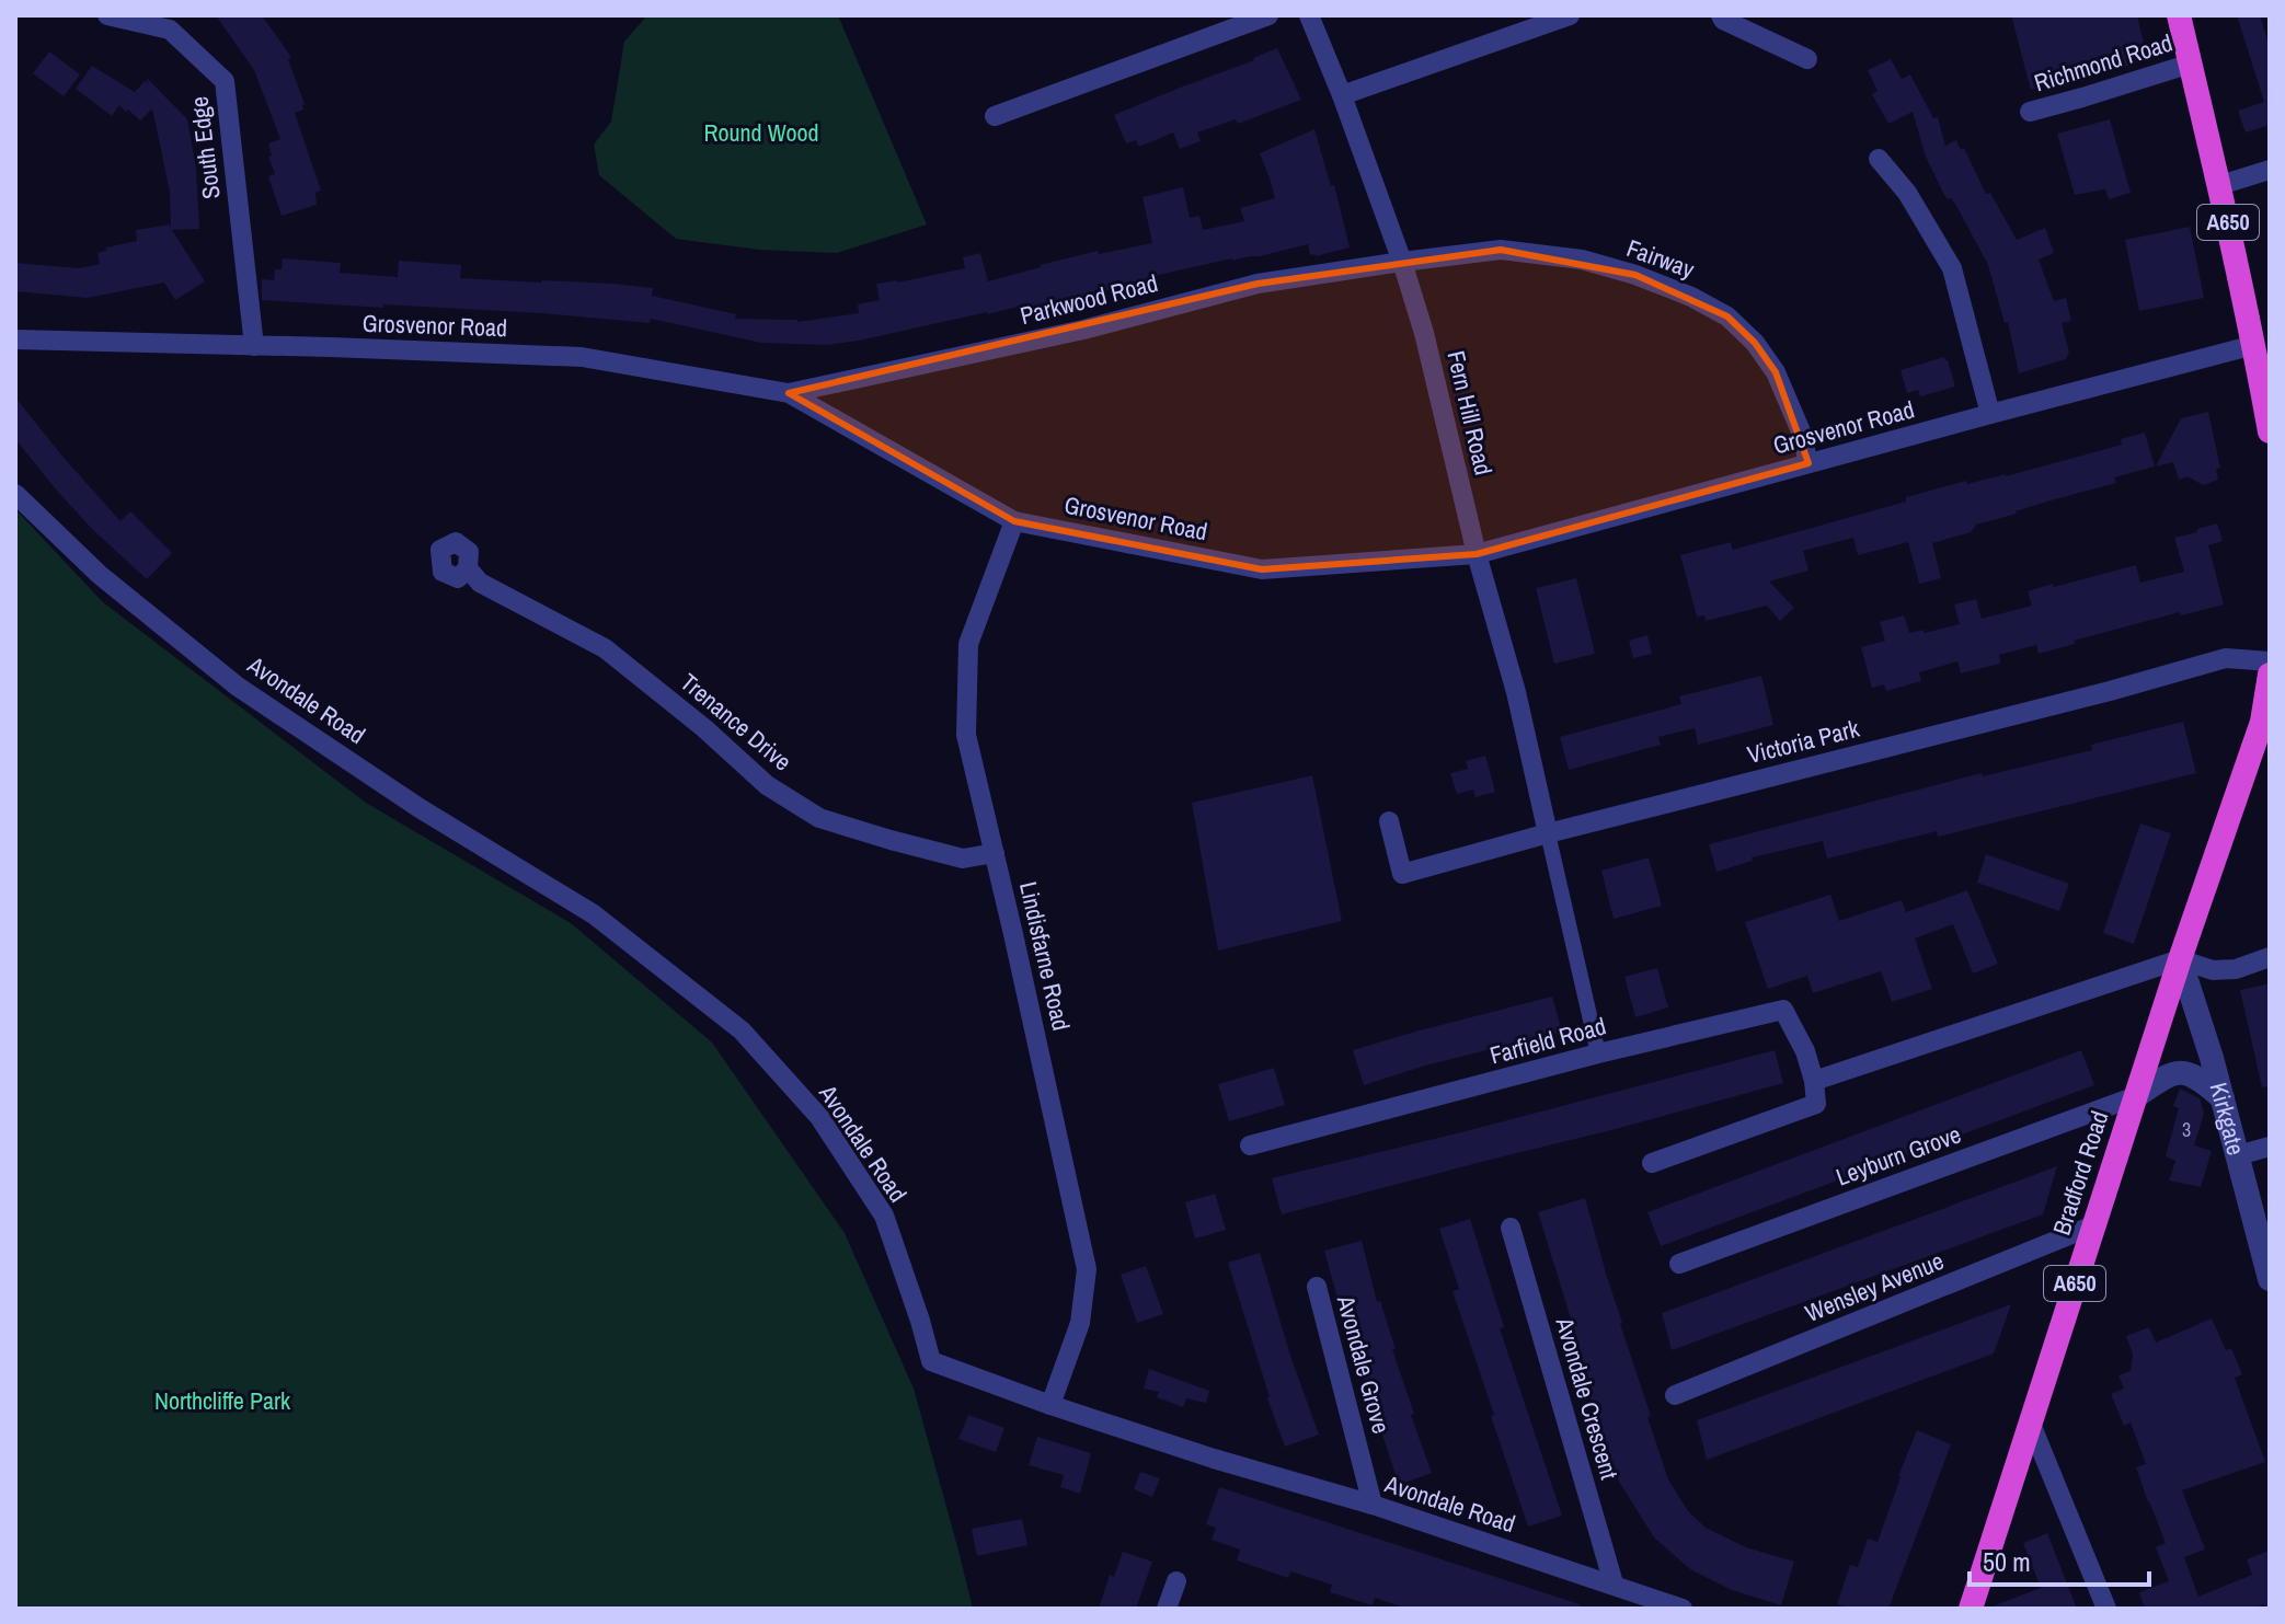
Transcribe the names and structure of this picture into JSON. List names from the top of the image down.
{
  "streets": {
    "highway": ["A650", "Bradford Road"],
    "street": [
      "Richmond Road",
      "South Edge",
      "Fairway",
      "Parkwood Road",
      "Grosvenor Road",
      "Fern Hill Road",
      "Avondale Road",
      "Trenance Drive",
      "Victoria Park",
      "Lindisfarne Road",
      "Farfield Road",
      "Kirkgate",
      "Leyburn Grove",
      "Wensley Avenue",
      "Avondale Grove",
      "Avondale Crescent"
    ]
  },
  "crossings": [
    ["Richmond Road", "A650"],
    ["South Edge", "Grosvenor Road"],
    ["A650", "Grosvenor Road"],
    ["Fairway", "Parkwood Road"],
    ["Fairway", "Grosvenor Road"],
    ["Fairway", "Fern Hill Road"],
    ["Parkwood Road", "Grosvenor Road"],
    ["Parkwood Road", "Fern Hill Road"],
    ["Grosvenor Road", "Fern Hill Road"],
    ["Grosvenor Road", "Lindisfarne Road"],
    ["Fern Hill Road", "Victoria Park"],
    ["Avondale Road", "Lindisfarne Road"],
    ["Avondale Road", "Avondale Grove"],
    ["Avondale Road", "Avondale Crescent"],
    ["Trenance Drive", "Lindisfarne Road"],
    ["Kirkgate", "Bradford Road"],
    ["Leyburn Grove", "Bradford Road"],
    ["Bradford Road", "Wensley Avenue"]
  ],
  "parks": ["Round Wood", "Northcliffe Park"],
  "house_numbers": ["3"],
  "scale_bar": "50 m"
}
